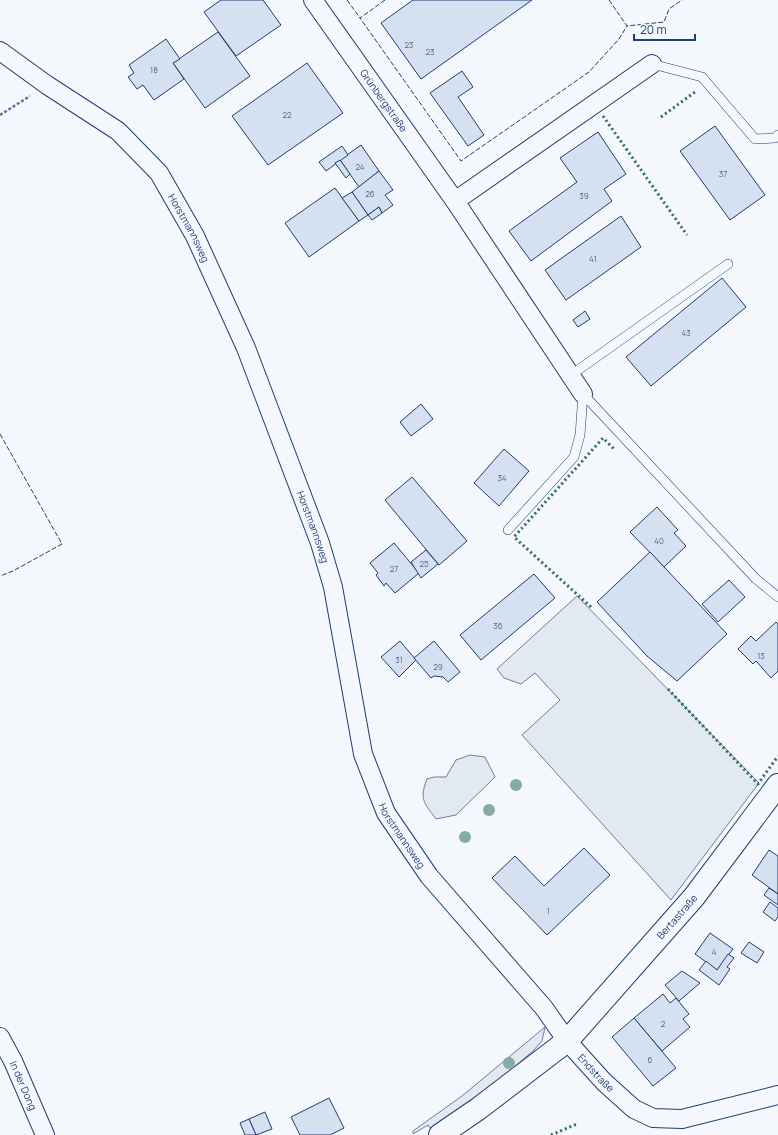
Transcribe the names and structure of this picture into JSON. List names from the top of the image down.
{
  "streets": {
    "street": [
      "Grünbergstraße",
      "Horstmannsweg",
      "Bertastraße",
      "Endstraße",
      "In der Dong"
    ]
  },
  "crossings": [
    ["Horstmannsweg", "Bertastraße"],
    ["Horstmannsweg", "Endstraße"],
    ["Bertastraße", "Endstraße"]
  ],
  "house_numbers": [
    "23",
    "23",
    "18",
    "22",
    "24",
    "37",
    "26",
    "39",
    "41",
    "43",
    "34",
    "40",
    "25",
    "27",
    "36",
    "13",
    "31",
    "29",
    "1",
    "4",
    "2",
    "6"
  ],
  "scale_bar": "20 m"
}
